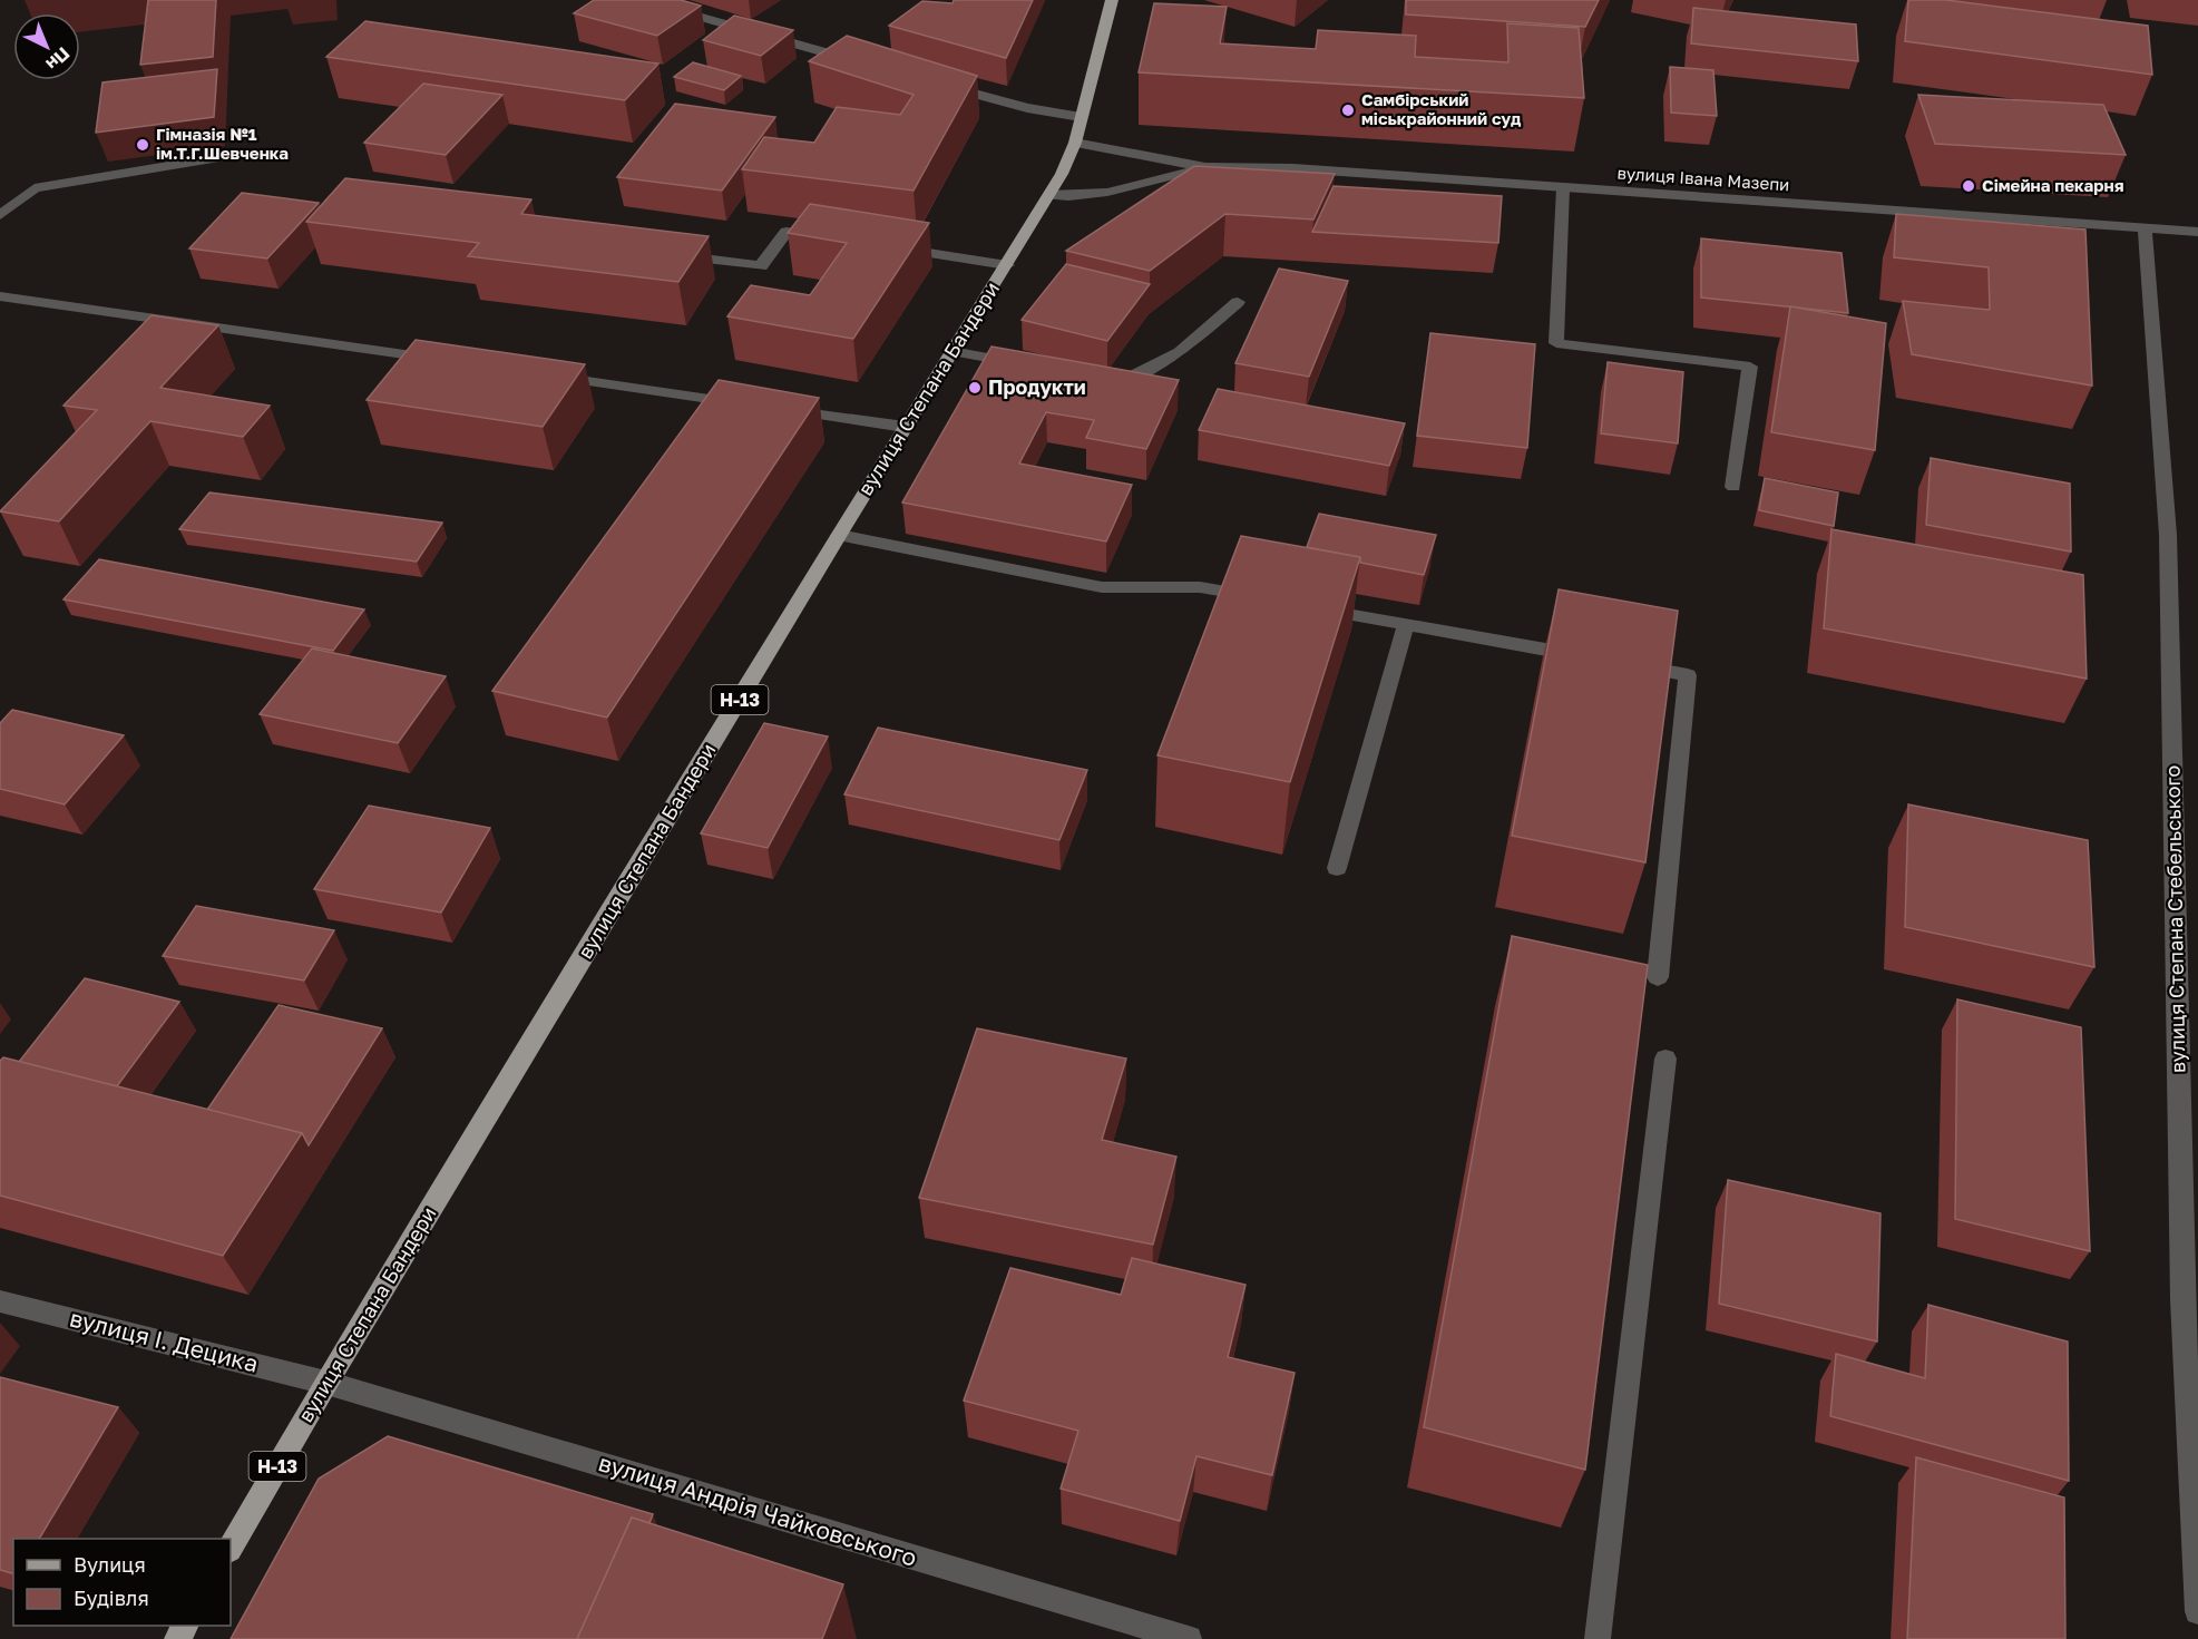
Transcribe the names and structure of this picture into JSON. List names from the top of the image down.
{
  "streets": {
    "main road": ["вулиця Степана Бандери", "Н-13"],
    "street": [
      "вулиця Івана Мазепи",
      "вулиця Степана Стебельського",
      "вулиця І. Децика",
      "вулиця Андрія Чайковського"
    ]
  },
  "crossings": [
    ["вулиця Івана Мазепи", "вулиця Степана Бандери"],
    ["вулиця Івана Мазепи", "вулиця Степана Стебельського"],
    ["вулиця Степана Бандери", "вулиця І. Децика"],
    ["вулиця Степана Бандери", "вулиця Андрія Чайковського"],
    ["вулиця І. Децика", "вулиця Андрія Чайковського"]
  ],
  "places": [
    "Самбірський міськрайонний суд",
    "Гімназія №1 ім.Т.Г.Шевченка",
    "Сімейна пекарня",
    "Продукти"
  ],
  "legend": ["Вулиця", "Будівля"],
  "north": "bottom right"
}
